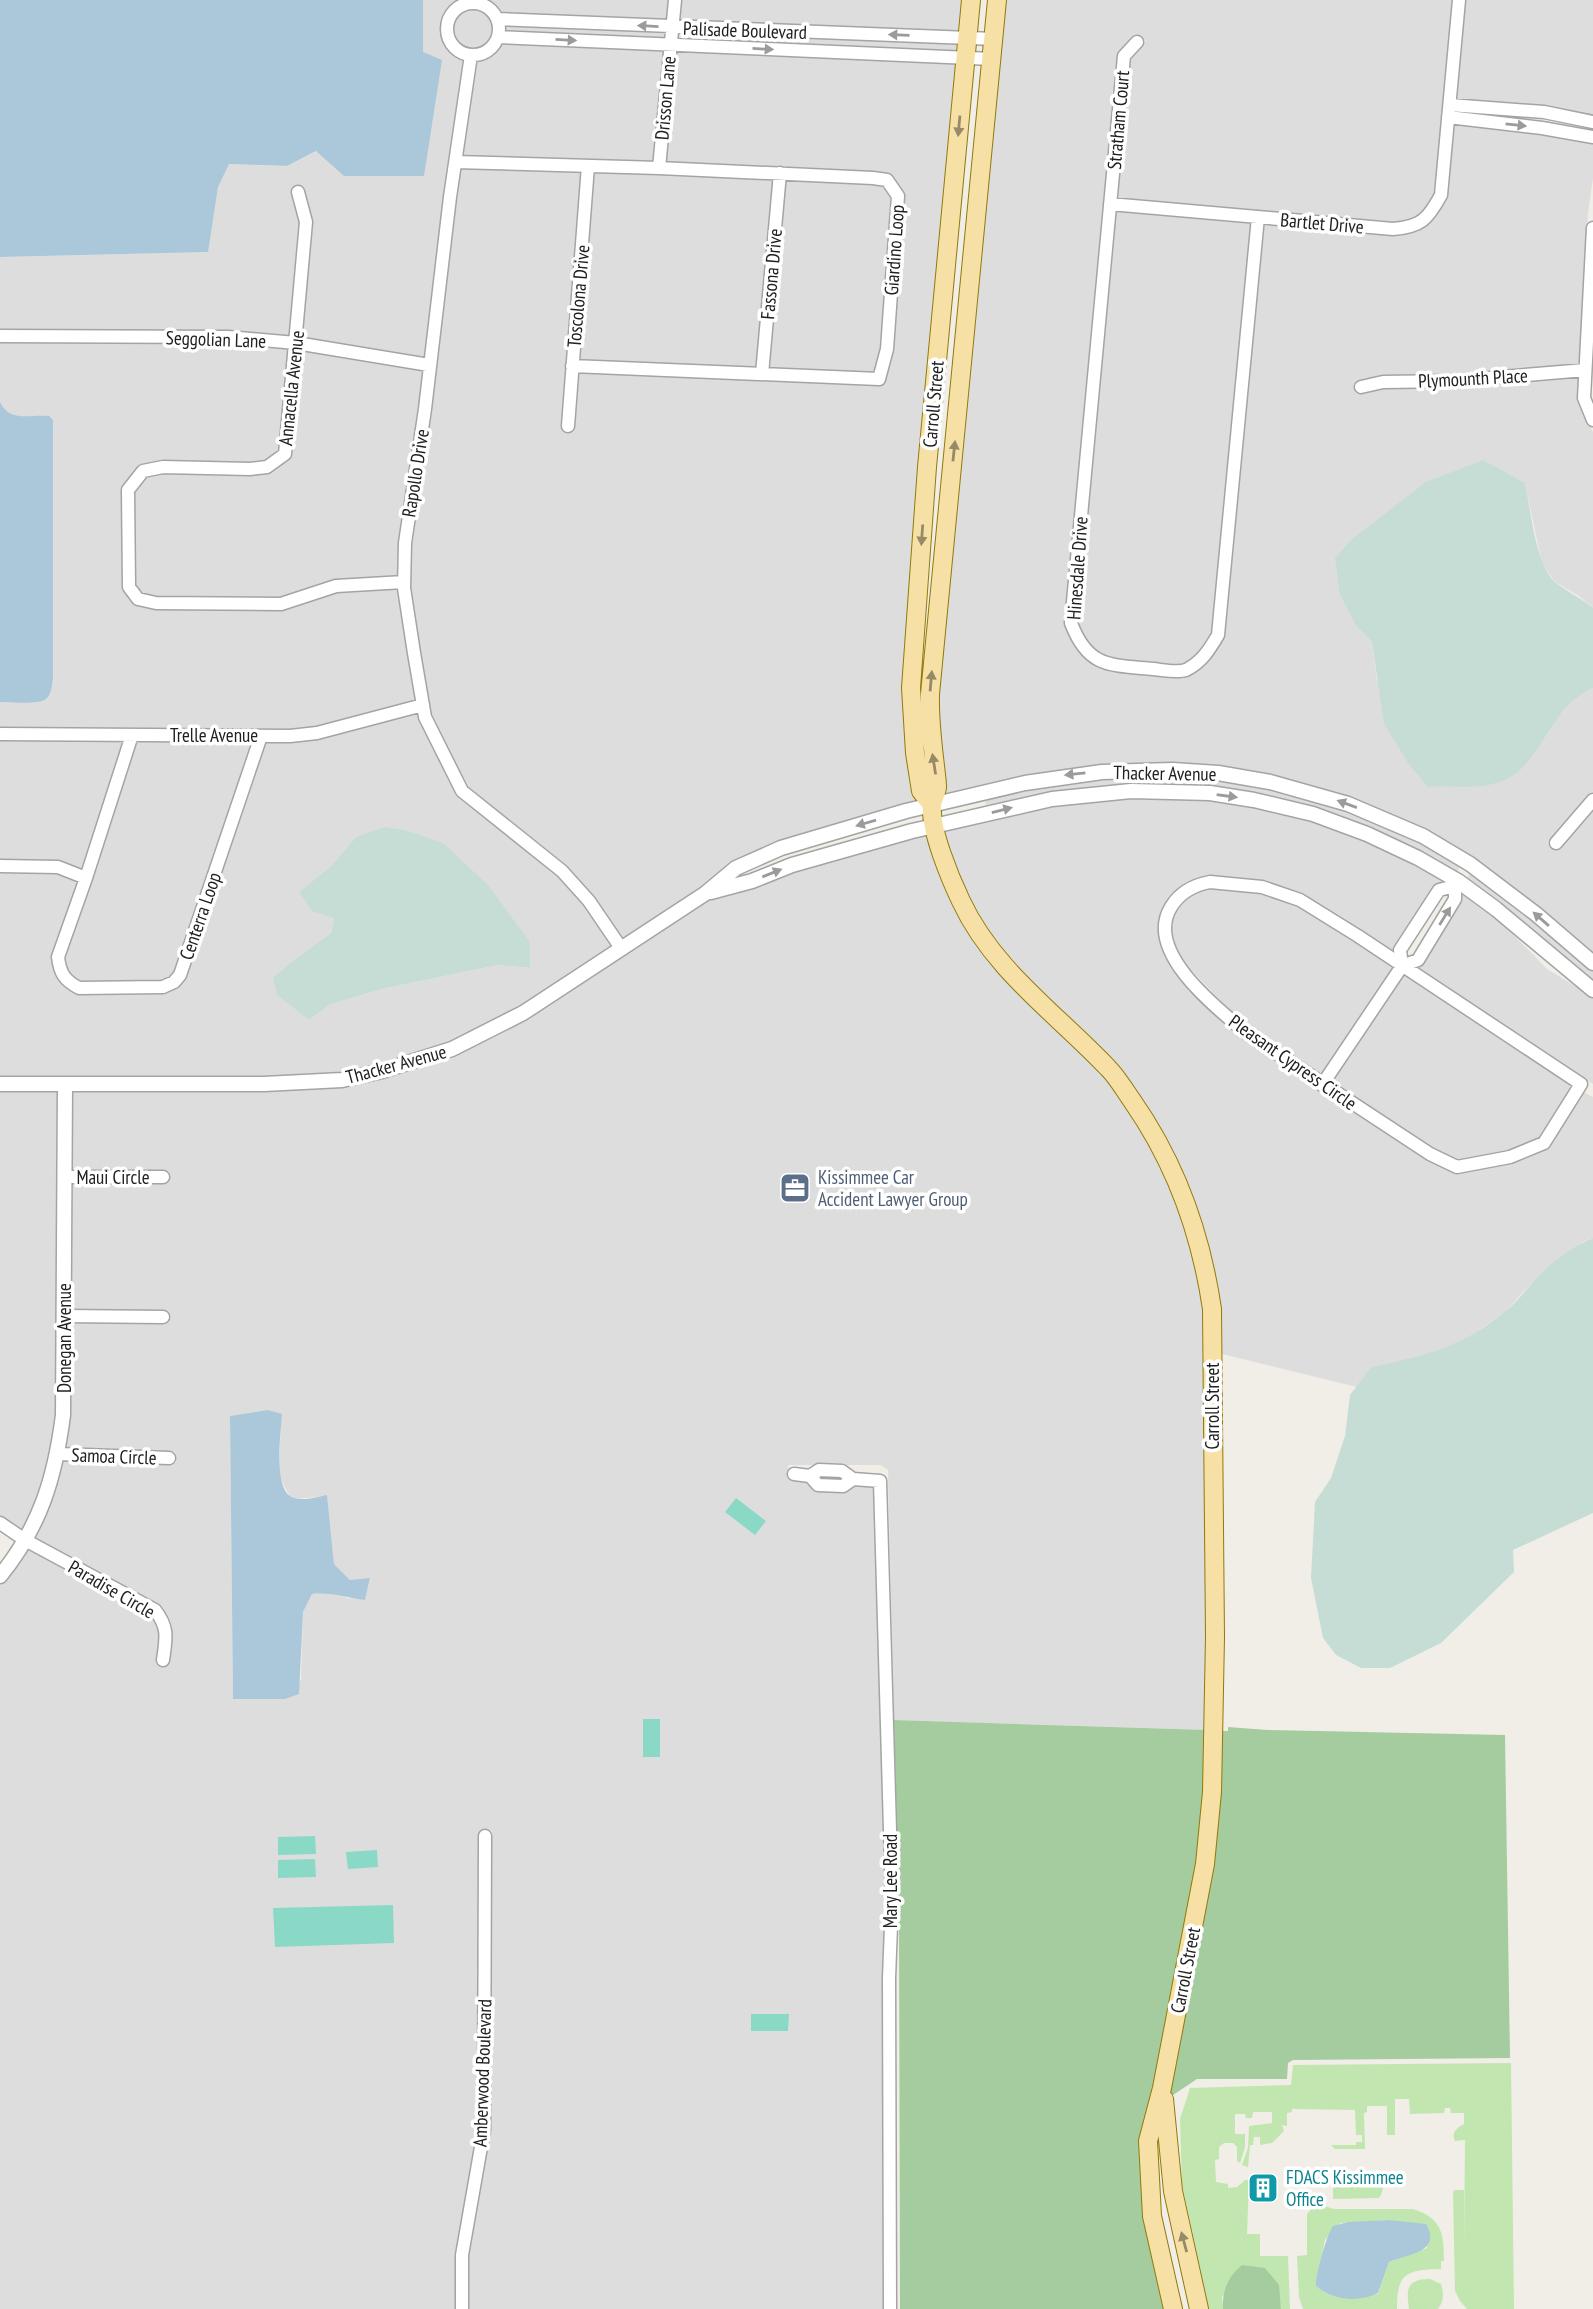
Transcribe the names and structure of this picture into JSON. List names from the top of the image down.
{
  "streets": {
    "main road": ["Carroll Street"],
    "street": [
      "Palisade Boulevard",
      "Drisson Lane",
      "Stratham Court",
      "Bartlet Drive",
      "Giardino Loop",
      "Fassona Drive",
      "Toscolona Drive",
      "Seggolian Lane",
      "Plymounth Place",
      "Annacella Avenue",
      "Rapollo Drive",
      "Hinesdale Drive",
      "Trelle Avenue",
      "Thacker Avenue",
      "Centerra Loop",
      "Pleasant Cypress Circle",
      "Maui Circle",
      "Donegan Avenue",
      "Samoa Circle",
      "Paradise Circle",
      "Mary Lee Road",
      "Amberwood Boulevard"
    ]
  },
  "crossings": [
    ["Palisade Boulevard", "Drisson Lane"],
    ["Palisade Boulevard", "Carroll Street"],
    ["Palisade Boulevard", "Rapollo Drive"],
    ["Drisson Lane", "Giardino Loop"],
    ["Stratham Court", "Bartlet Drive"],
    ["Stratham Court", "Hinesdale Drive"],
    ["Bartlet Drive", "Hinesdale Drive"],
    ["Giardino Loop", "Fassona Drive"],
    ["Giardino Loop", "Toscolona Drive"],
    ["Giardino Loop", "Rapollo Drive"],
    ["Seggolian Lane", "Annacella Avenue"],
    ["Seggolian Lane", "Rapollo Drive"],
    ["Annacella Avenue", "Rapollo Drive"],
    ["Carroll Street", "Thacker Avenue"],
    ["Rapollo Drive", "Trelle Avenue"],
    ["Rapollo Drive", "Thacker Avenue"],
    ["Trelle Avenue", "Centerra Loop"],
    ["Thacker Avenue", "Donegan Avenue"],
    ["Maui Circle", "Donegan Avenue"],
    ["Donegan Avenue", "Samoa Circle"],
    ["Donegan Avenue", "Paradise Circle"]
  ],
  "places": {
    "office": ["Kissimmee Car Accident Lawyer Group"],
    "building": ["FDACS Kissimmee Office"]
  }
}
